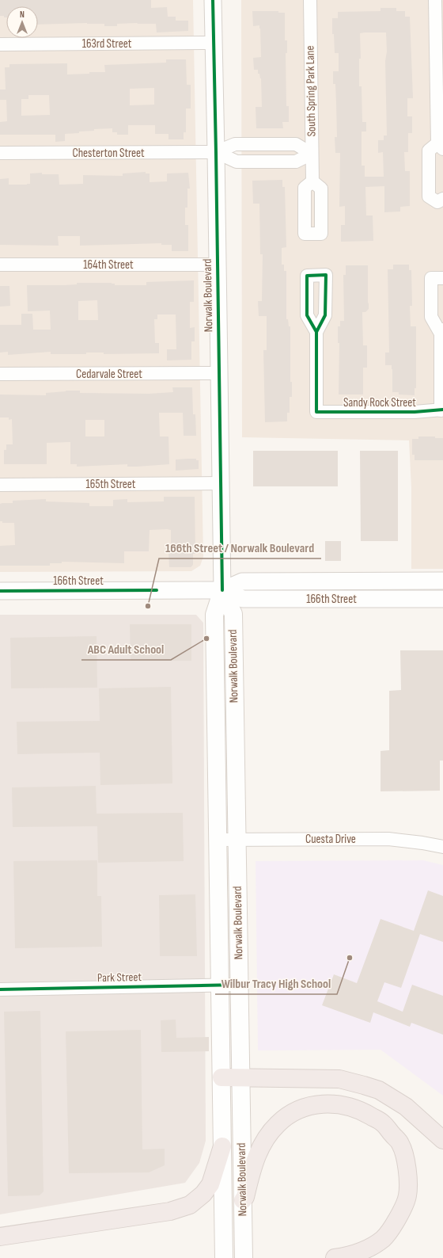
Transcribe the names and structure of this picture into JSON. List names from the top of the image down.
{
  "streets": {
    "main road": ["Norwalk Boulevard"],
    "street": [
      "163rd Street",
      "South Spring Park Lane",
      "Chesterton Street",
      "164th Street",
      "Cedarvale Street",
      "Sandy Rock Street",
      "165th Street",
      "166th Street",
      "Cuesta Drive",
      "Park Street"
    ]
  },
  "crossings": [
    ["163rd Street", "Norwalk Boulevard"],
    ["Chesterton Street", "Norwalk Boulevard"],
    ["164th Street", "Norwalk Boulevard"],
    ["Norwalk Boulevard", "Cedarvale Street"],
    ["Norwalk Boulevard", "165th Street"],
    ["Norwalk Boulevard", "166th Street"],
    ["Norwalk Boulevard", "Cuesta Drive"],
    ["Norwalk Boulevard", "Park Street"]
  ],
  "places": ["166th Street / Norwalk Boulevard", "ABC Adult School", "Wilbur Tracy High School"],
  "north": "top"
}
